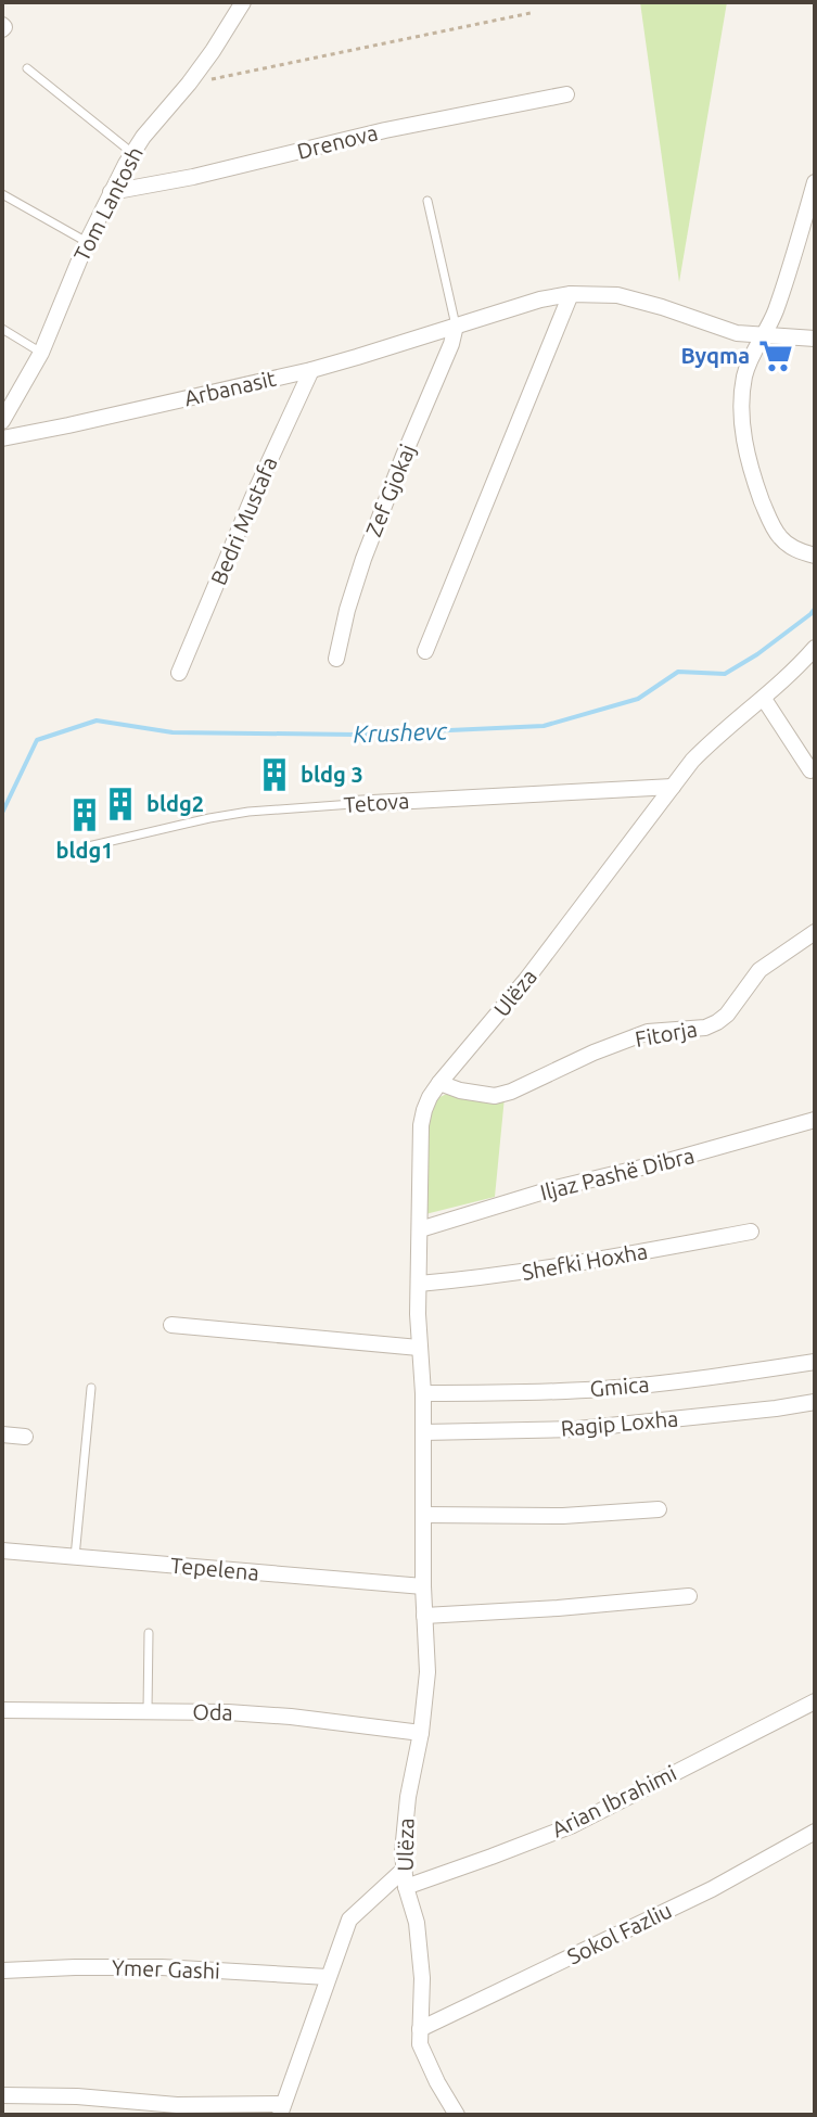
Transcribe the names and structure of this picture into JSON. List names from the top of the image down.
{
  "streets": {
    "street": [
      "Drenova",
      "Tom Lantosh",
      "Arbanasit",
      "Zef Gjokaj",
      "Bedri Mustafa",
      "Tetova",
      "Ulëza",
      "Fitorja",
      "Iljaz Pashë Dibra",
      "Shefki Hoxha",
      "Gmica",
      "Ragip Loxha",
      "Tepelena",
      "Oda",
      "Arian Ibrahimi",
      "Sokol Fazliu",
      "Ymer Gashi"
    ]
  },
  "crossings": [
    ["Drenova", "Tom Lantosh"],
    ["Arbanasit", "Zef Gjokaj"],
    ["Arbanasit", "Bedri Mustafa"],
    ["Tetova", "Ulëza"],
    ["Ulëza", "Fitorja"],
    ["Ulëza", "Iljaz Pashë Dibra"],
    ["Ulëza", "Shefki Hoxha"],
    ["Ulëza", "Gmica"],
    ["Ulëza", "Ragip Loxha"],
    ["Ulëza", "Tepelena"],
    ["Ulëza", "Oda"],
    ["Ulëza", "Arian Ibrahimi"],
    ["Ulëza", "Sokol Fazliu"]
  ],
  "water": ["Krushevc"],
  "places": {
    "supermarket": ["Byqma"],
    "building": ["bldg 3", "bldg2", "bldg1"]
  }
}
